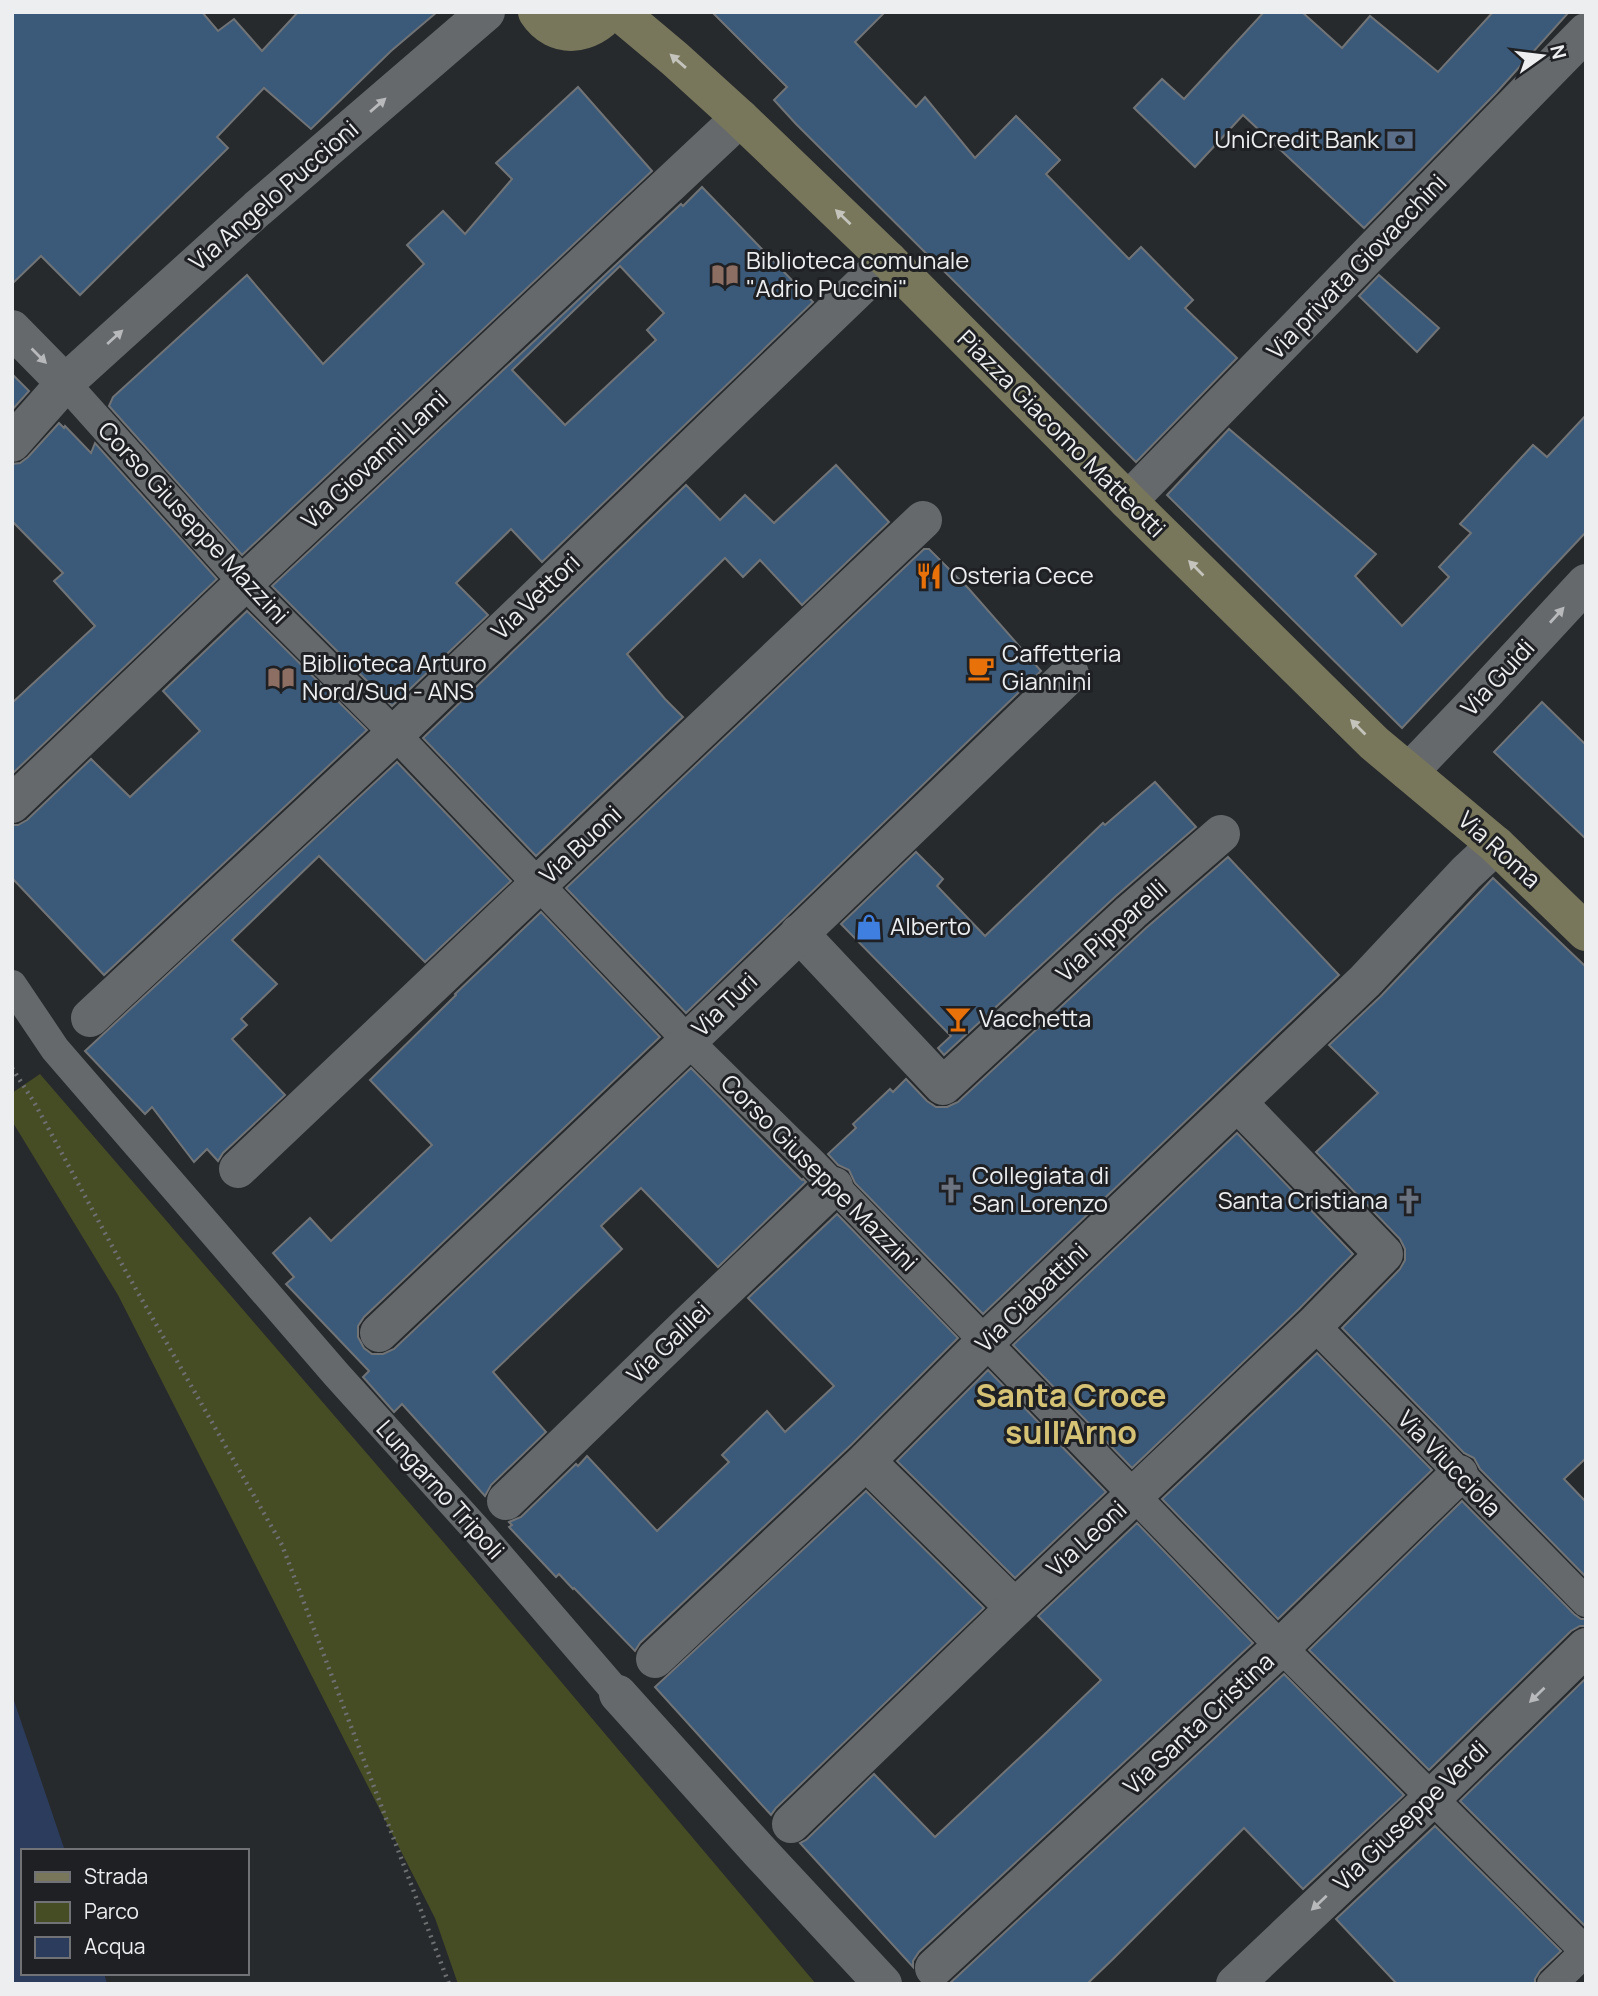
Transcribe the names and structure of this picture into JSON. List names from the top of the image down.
{
  "streets": {
    "main road": ["Piazza Giacomo Matteotti", "Via Roma"],
    "street": [
      "Via Angelo Puccioni",
      "Via privata Giovacchini",
      "Via Giovanni Lami",
      "Corso Giuseppe Mazzini",
      "Via Vettori",
      "Via Guidi",
      "Via Buoni",
      "Via Pipparelli",
      "Via Turi",
      "Via Ciabattini",
      "Via Galilei",
      "Via Viucciola",
      "Lungarno Tripoli",
      "Via Leoni",
      "Via Santa Cristina",
      "Via Giuseppe Verdi"
    ]
  },
  "crossings": [
    ["Via Angelo Puccioni", "Corso Giuseppe Mazzini"],
    ["Via privata Giovacchini", "Piazza Giacomo Matteotti"],
    ["Piazza Giacomo Matteotti", "Via Giovanni Lami"],
    ["Piazza Giacomo Matteotti", "Via Vettori"],
    ["Piazza Giacomo Matteotti", "Via Guidi"],
    ["Piazza Giacomo Matteotti", "Via Roma"],
    ["Via Giovanni Lami", "Corso Giuseppe Mazzini"],
    ["Corso Giuseppe Mazzini", "Via Vettori"],
    ["Corso Giuseppe Mazzini", "Via Buoni"],
    ["Corso Giuseppe Mazzini", "Via Turi"],
    ["Corso Giuseppe Mazzini", "Via Ciabattini"],
    ["Corso Giuseppe Mazzini", "Via Galilei"],
    ["Corso Giuseppe Mazzini", "Via Leoni"],
    ["Corso Giuseppe Mazzini", "Via Santa Cristina"],
    ["Corso Giuseppe Mazzini", "Via Giuseppe Verdi"],
    ["Via Guidi", "Via Roma"],
    ["Via Roma", "Via Ciabattini"],
    ["Via Pipparelli", "Via Turi"],
    ["Via Ciabattini", "Via Leoni"],
    ["Via Viucciola", "Via Leoni"],
    ["Via Viucciola", "Via Santa Cristina"]
  ],
  "one_way": [
    "Via Angelo Puccioni",
    "Piazza Giacomo Matteotti",
    "Via Guidi",
    "Via Giuseppe Verdi"
  ],
  "districts": ["Santa Croce sull'Arno"],
  "places": {
    "bank": ["UniCredit Bank"],
    "library": ["Biblioteca comunale \"Adrio Puccini\"", "Biblioteca Arturo Nord/Sud - ANS"],
    "restaurant": ["Osteria Cece"],
    "cafe": ["Caffetteria Giannini"],
    "shop": ["Alberto"],
    "bar": ["Vacchetta"],
    "church": ["Collegiata di San Lorenzo", "Santa Cristiana"]
  },
  "legend": ["Strada", "Parco", "Acqua"],
  "north": "right"
}
